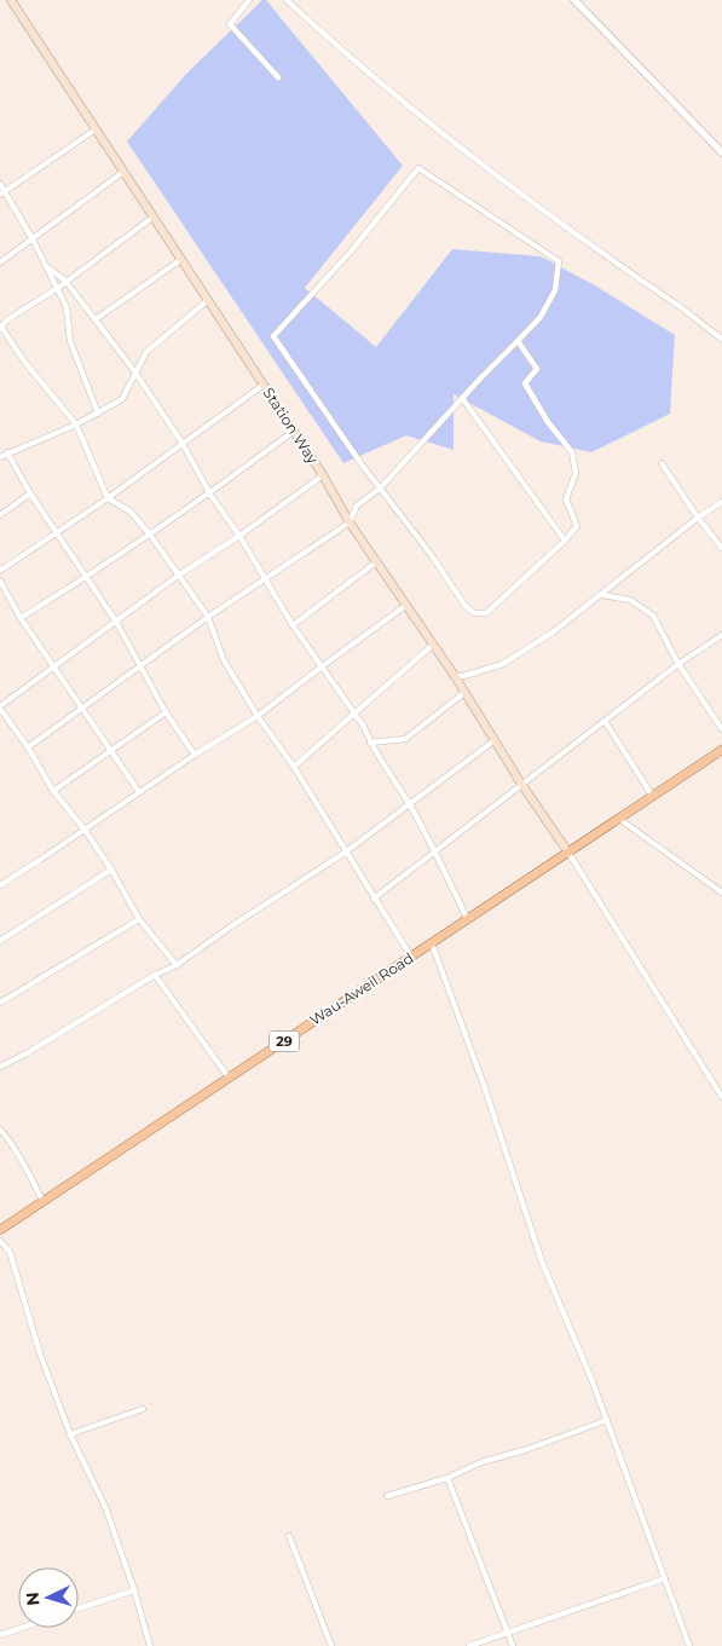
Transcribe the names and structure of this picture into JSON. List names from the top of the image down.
{
  "streets": {
    "main road": ["Station Way", "Wau-Aweil Road", "29"]
  },
  "crossings": [
    ["Station Way", "Wau-Aweil Road"]
  ],
  "north": "left"
}
